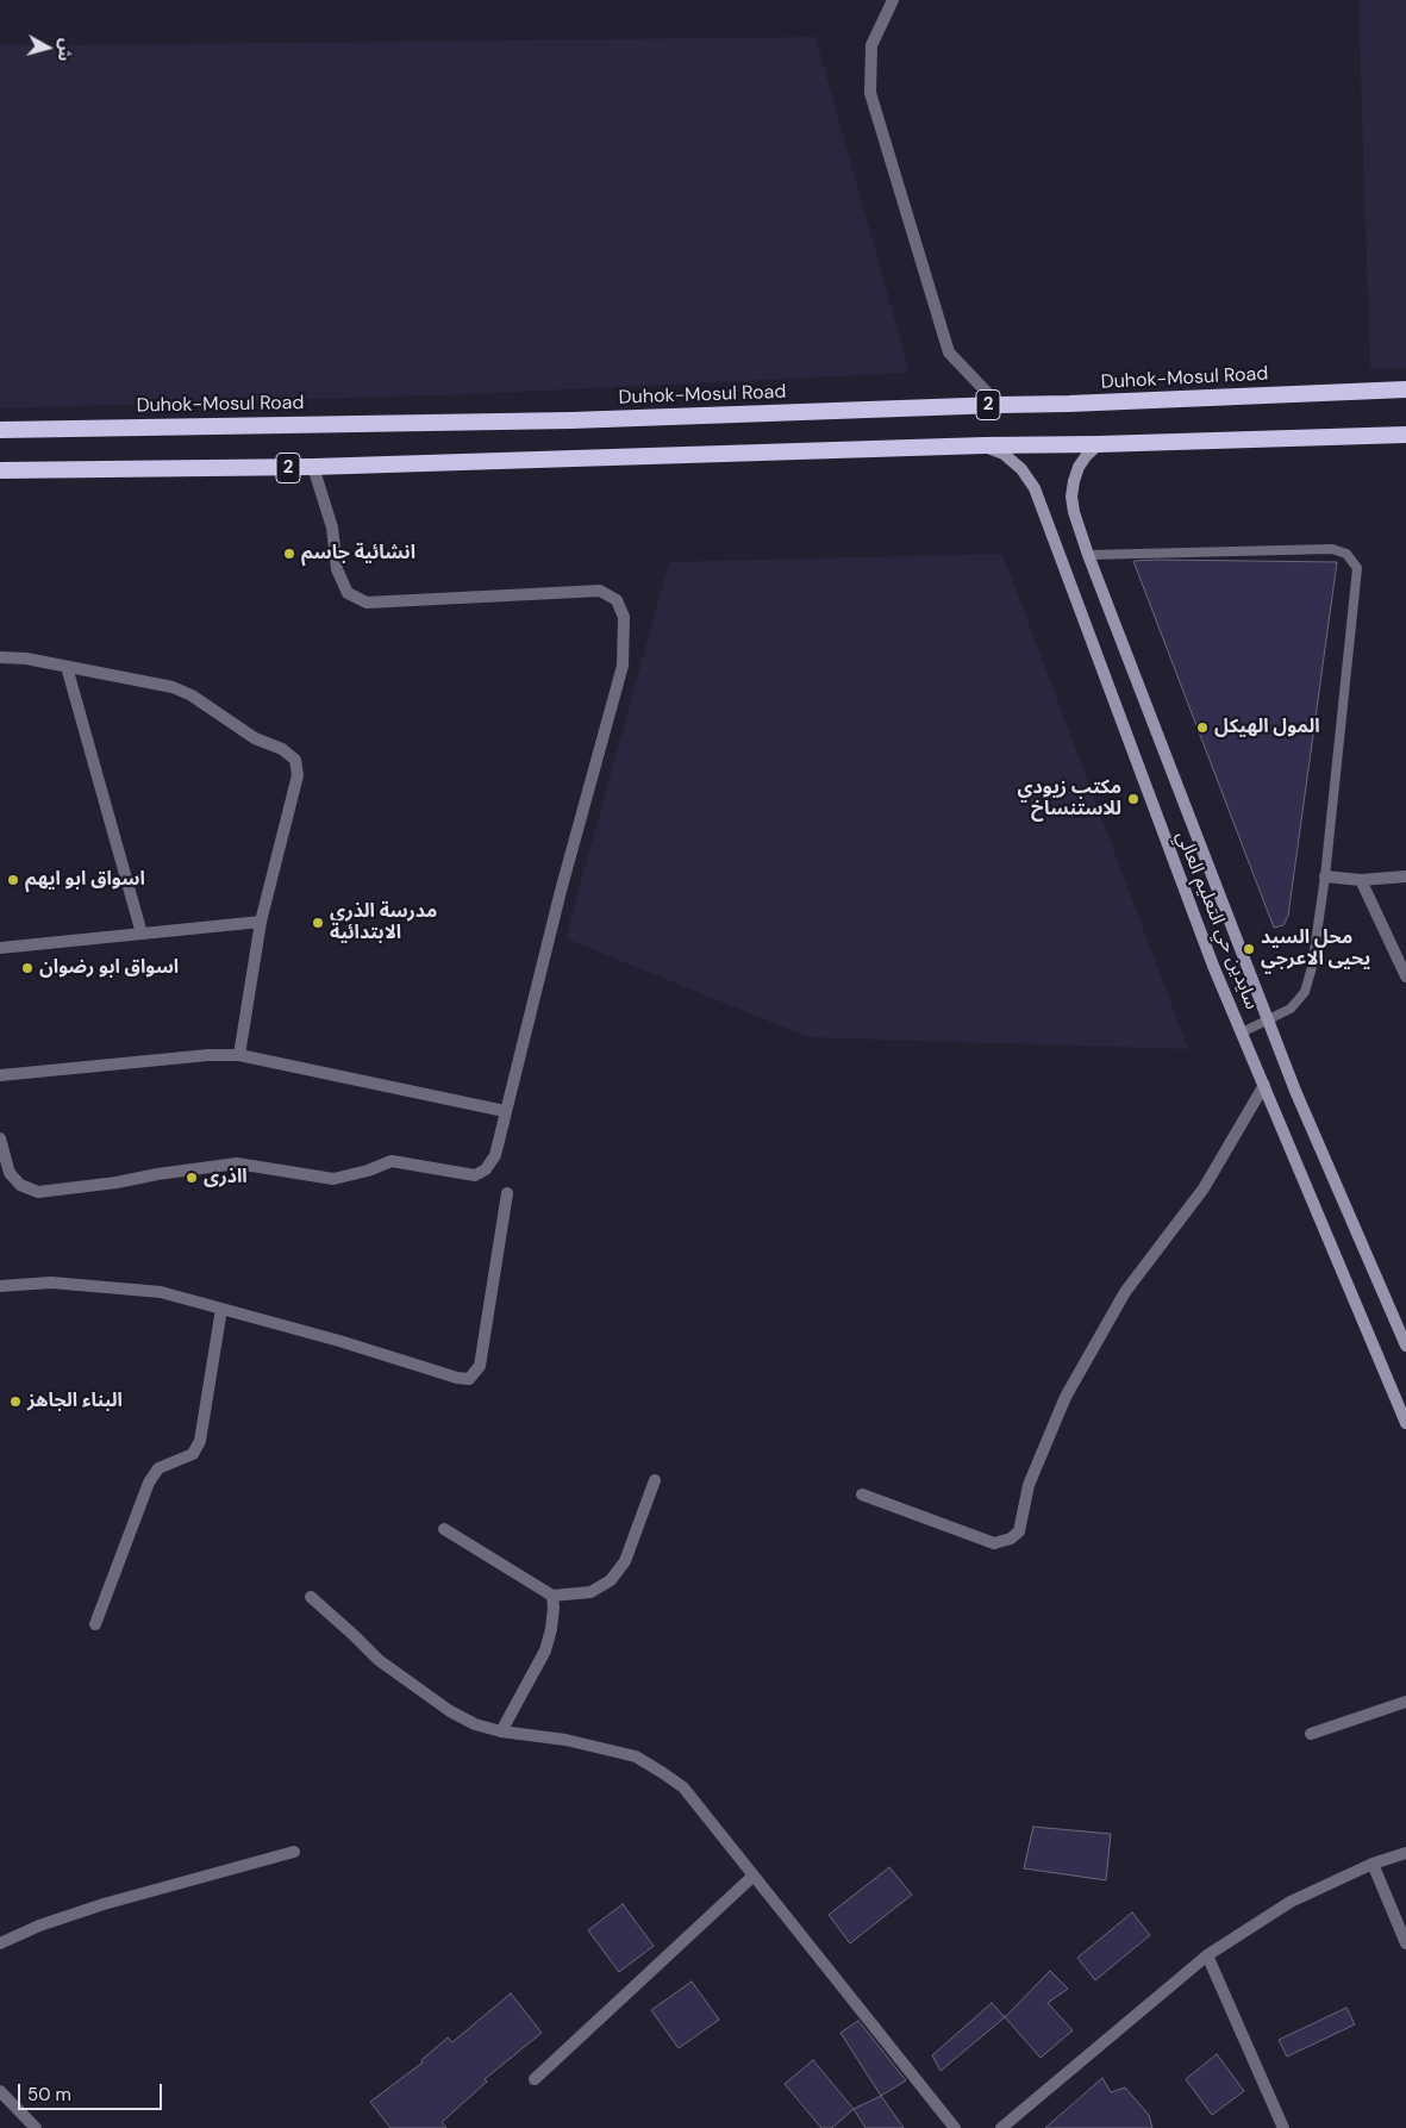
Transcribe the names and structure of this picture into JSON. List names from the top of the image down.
{
  "streets": {
    "highway": ["Duhok-Mosul Road", "2"],
    "main road": ["سايدين حي التعليم العالي"]
  },
  "crossings": [
    ["2", "سايدين حي التعليم العالي"]
  ],
  "places": [
    "انشائية جاسم",
    "المول الهيكل",
    "مكتب زيودي للاستنساخ",
    "اسواق ابو ايهم",
    "مدرسة الذرى الابتدائية",
    "محل السيد يحيى الاعرجي",
    "اسواق ابو رضوان",
    "ااذرى",
    "البناء الجاهز"
  ],
  "scale_bar": "50 m",
  "north": "right"
}
